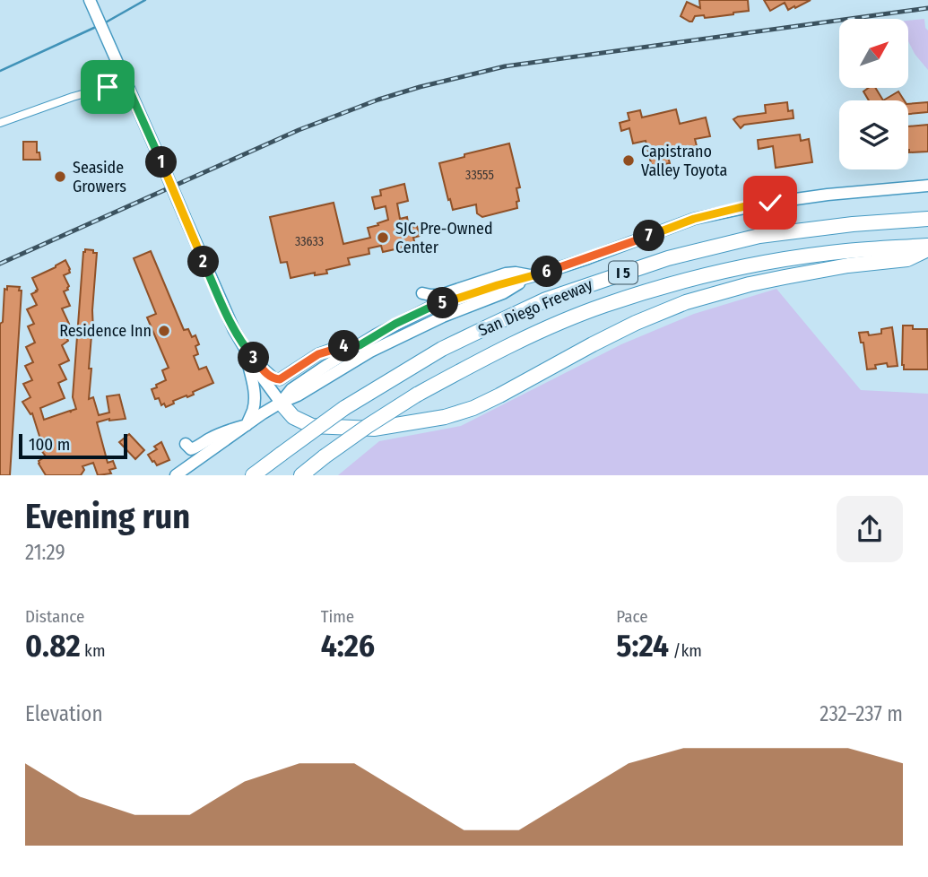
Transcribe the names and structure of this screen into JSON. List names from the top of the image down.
{
  "streets": {
    "highway": ["I 5", "San Diego Freeway"]
  },
  "places": [
    "Capistrano Valley Toyota",
    "Seaside Growers",
    "SJC Pre-Owned Center",
    "Residence Inn"
  ],
  "house_numbers": ["33555", "33633"],
  "scale_bar": "100 m",
  "north": "top right",
  "page": {
    "pins": [
      "1",
      "7",
      "2",
      "6",
      "5",
      "4",
      "3"
    ],
    "scale": "100 m",
    "heading": ["Evening run", "21:29"],
    "stats": [
      ["Distance", "0.82 km"],
      ["Time", "4:26"],
      ["Pace", "5:24 /km"]
    ],
    "chart": ["Elevation", "232–237 m"]
  }
}
